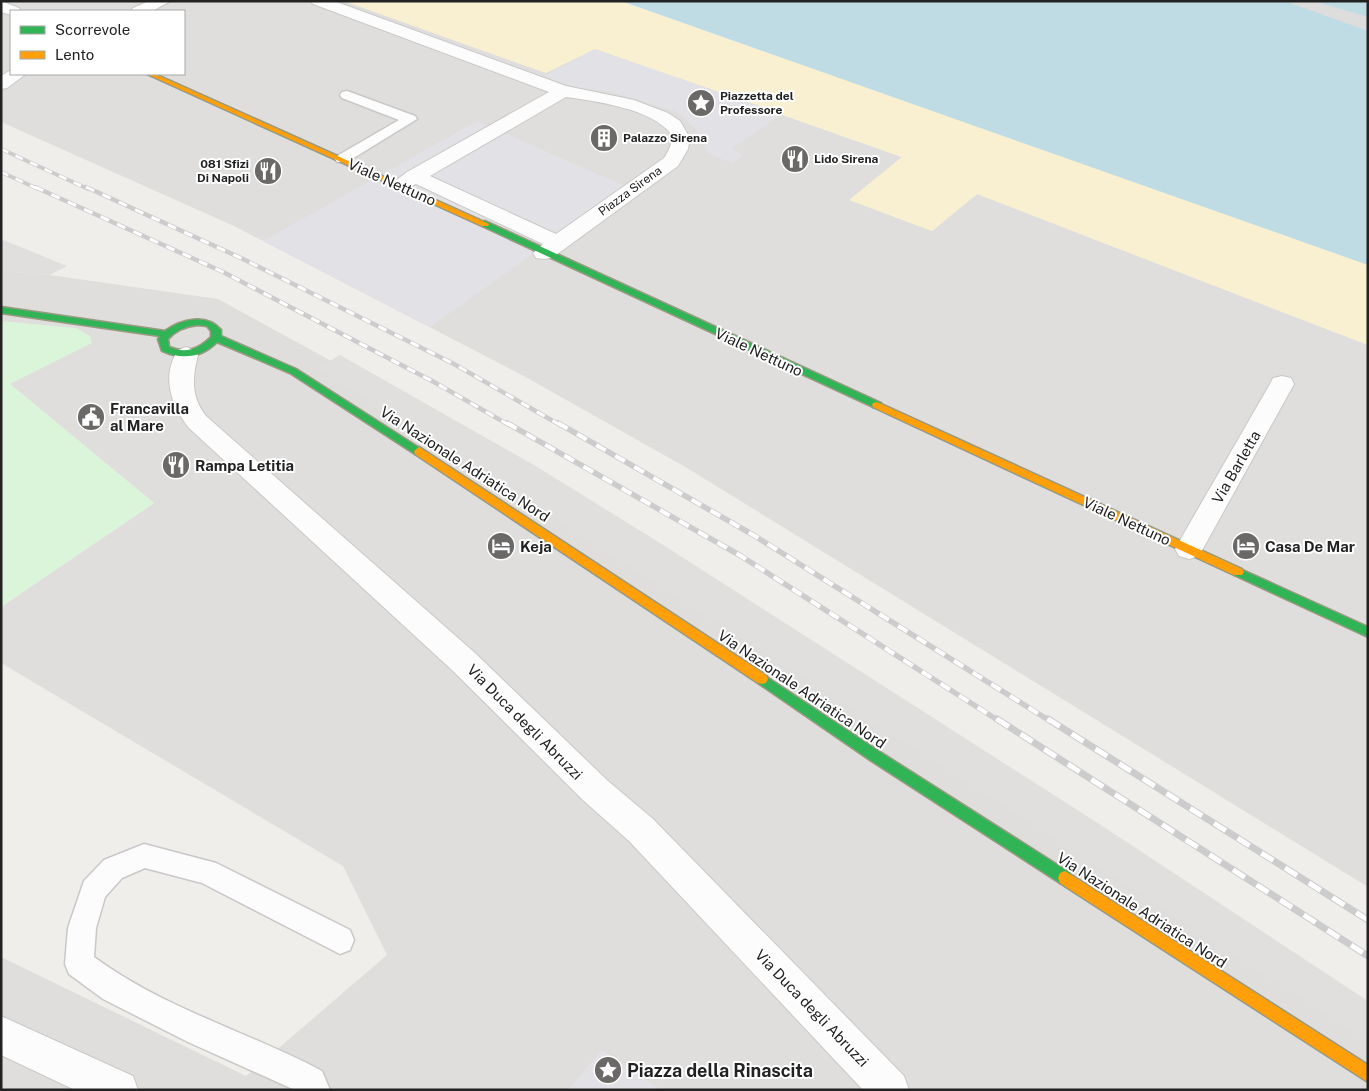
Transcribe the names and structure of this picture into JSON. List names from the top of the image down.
{
  "streets": {
    "main road": ["Viale Nettuno", "Via Nazionale Adriatica Nord"],
    "street": ["Piazza Sirena", "Via Barletta", "Via Duca degli Abruzzi"]
  },
  "crossings": [
    ["Viale Nettuno", "Piazza Sirena"],
    ["Viale Nettuno", "Via Barletta"]
  ],
  "places": {
    "place": ["Piazzetta del Professore", "Piazza della Rinascita"],
    "building": ["Palazzo Sirena"],
    "restaurant": ["Lido Sirena", "081 Sfizi Di Napoli", "Rampa Letitia"],
    "public building": ["Francavilla al Mare"],
    "hotel": ["Keja", "Casa De Mar"]
  },
  "legend": ["Scorrevole", "Lento"]
}
